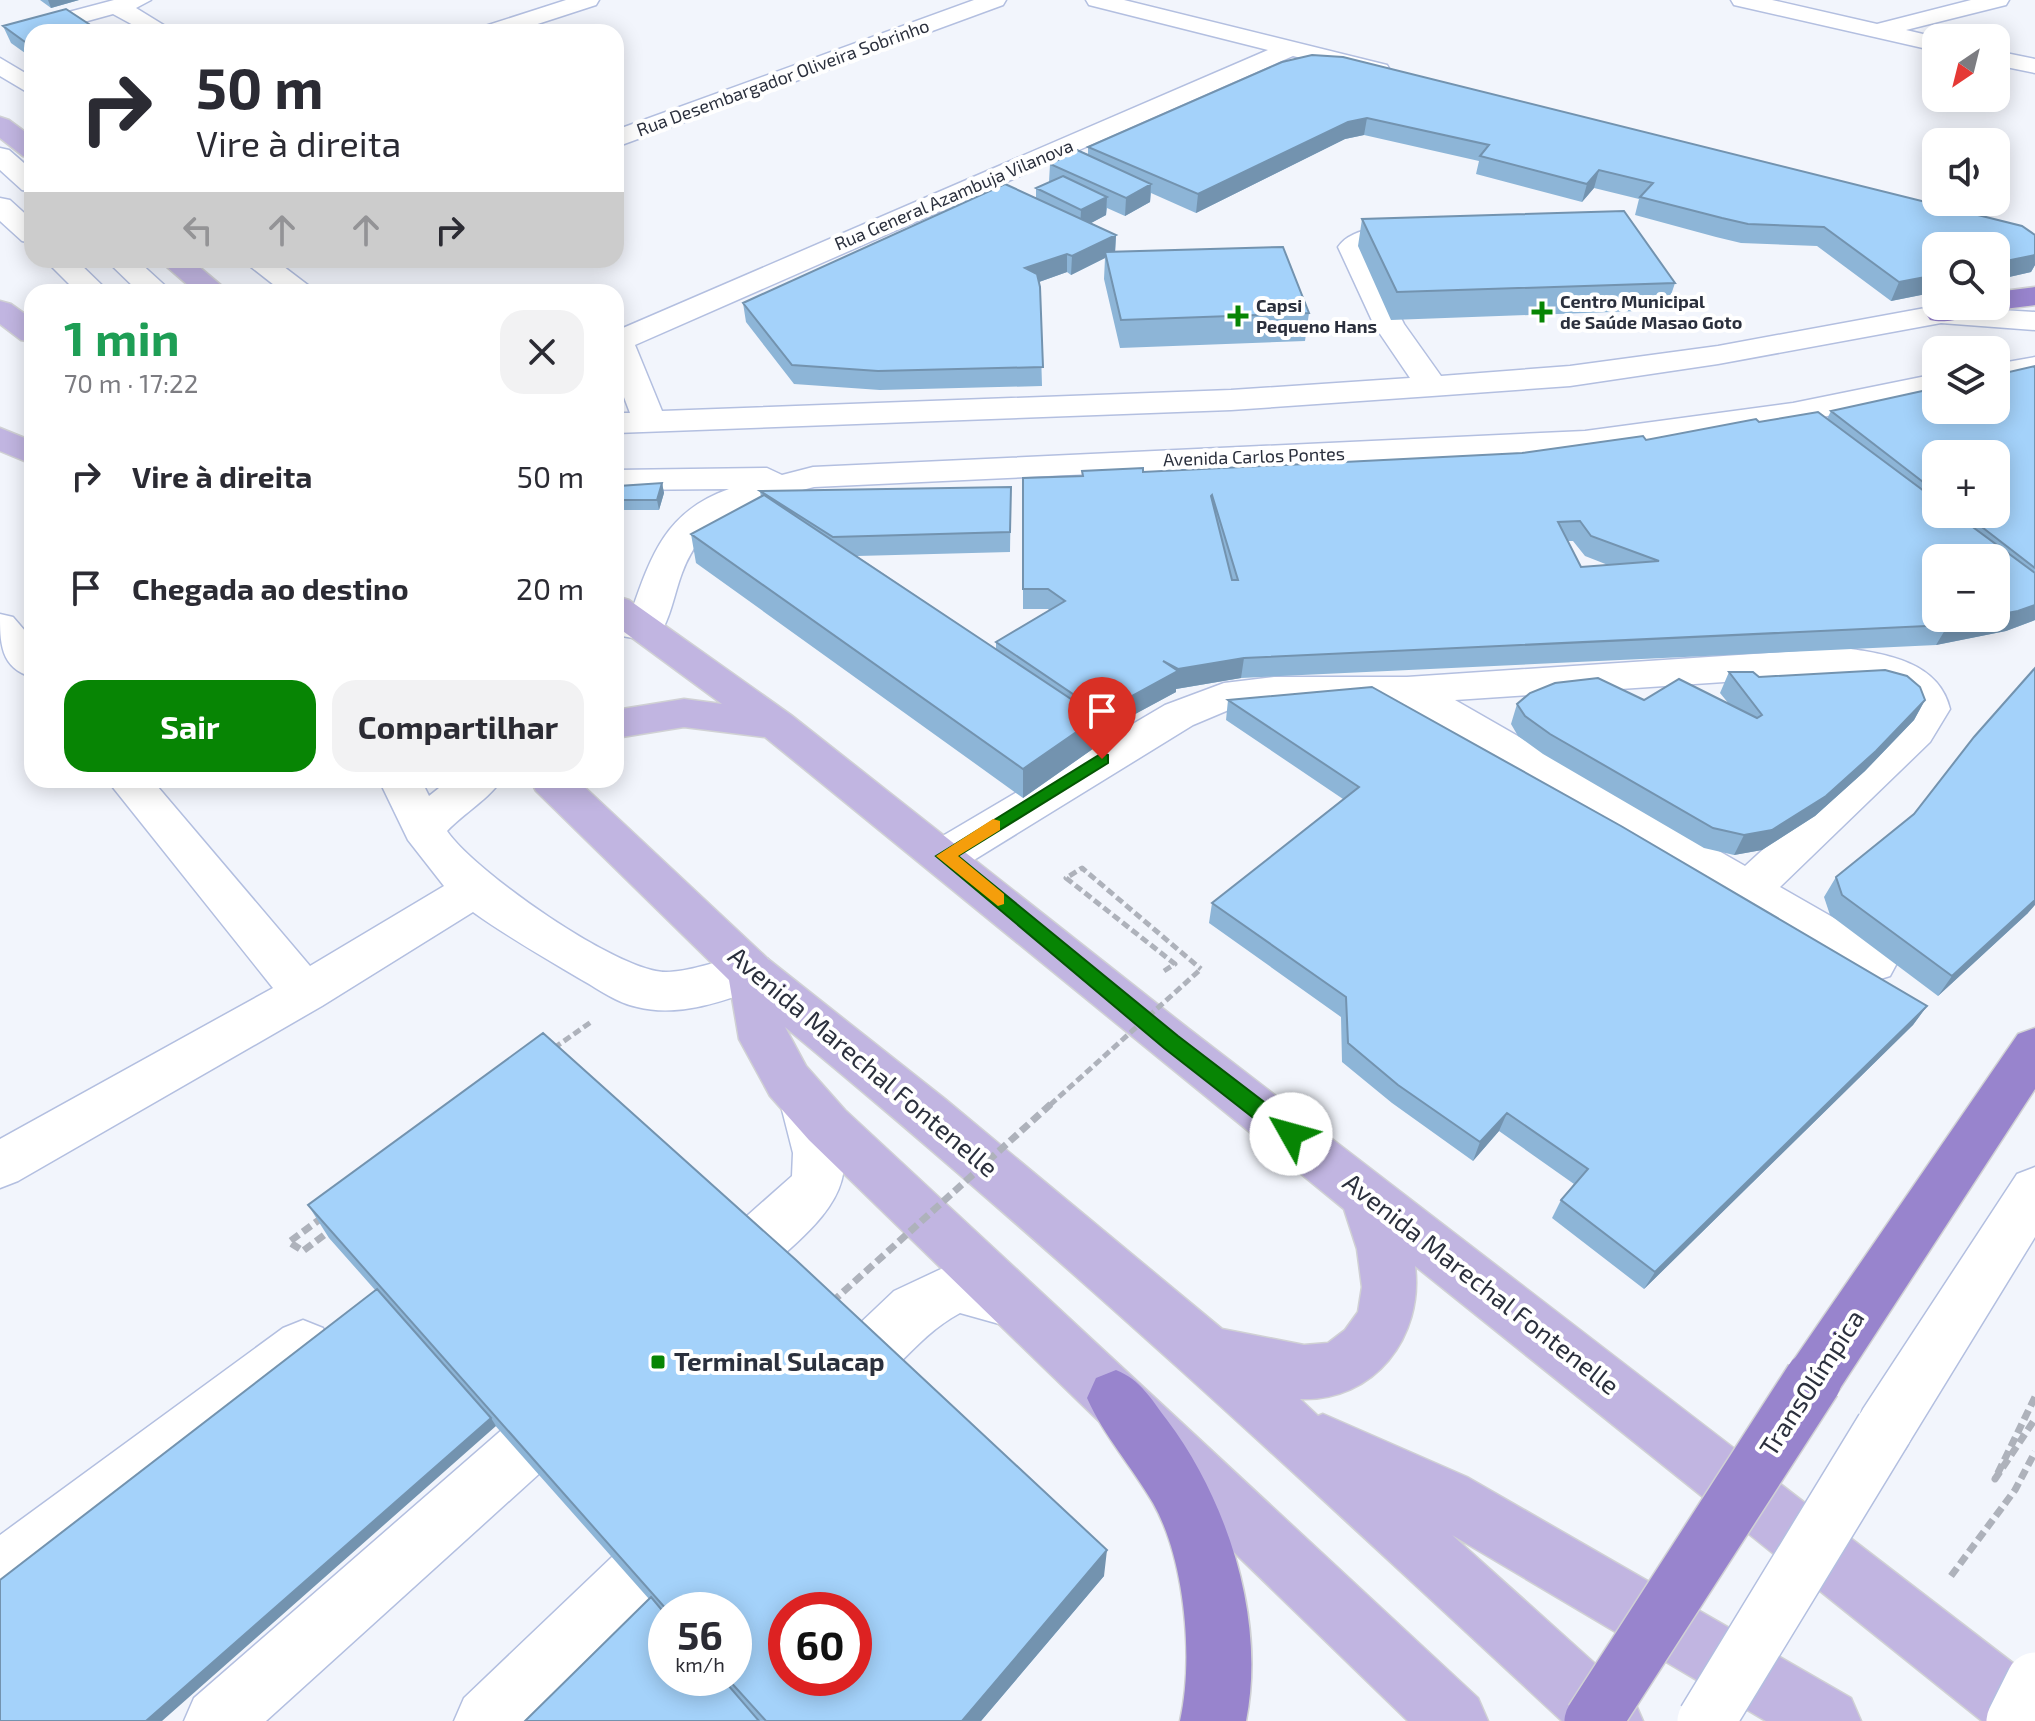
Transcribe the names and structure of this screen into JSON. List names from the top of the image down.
{
  "streets": {
    "highway": ["TransOlímpica"],
    "main road": ["Avenida Marechal Fontenelle"],
    "street": ["Rua Desembargador Oliveira Sobrinho", "Rua General Azambuja Vilanova", "Avenida Carlos Pontes"]
  },
  "crossings": [
    ["Avenida Carlos Pontes", "Avenida Marechal Fontenelle"]
  ],
  "places": {
    "health": ["Centro Municipal de Saúde Masao Goto", "Capsi Pequeno Hans"],
    "transit": ["Terminal Sulacap"]
  },
  "north": "bottom left",
  "page": {
    "map_buttons": ["+", "−"],
    "turn": ["50 m", "Vire à direita"],
    "heading": ["1 min", "70 m · 17:22"],
    "list": [
      {
        "name": "Vire à direita",
        "value": "50 m"
      },
      {
        "name": "Chegada ao destino",
        "value": "20 m"
      }
    ],
    "buttons": ["Sair", "Compartilhar"],
    "speed": "56 km/h",
    "limit": "60"
  }
}
